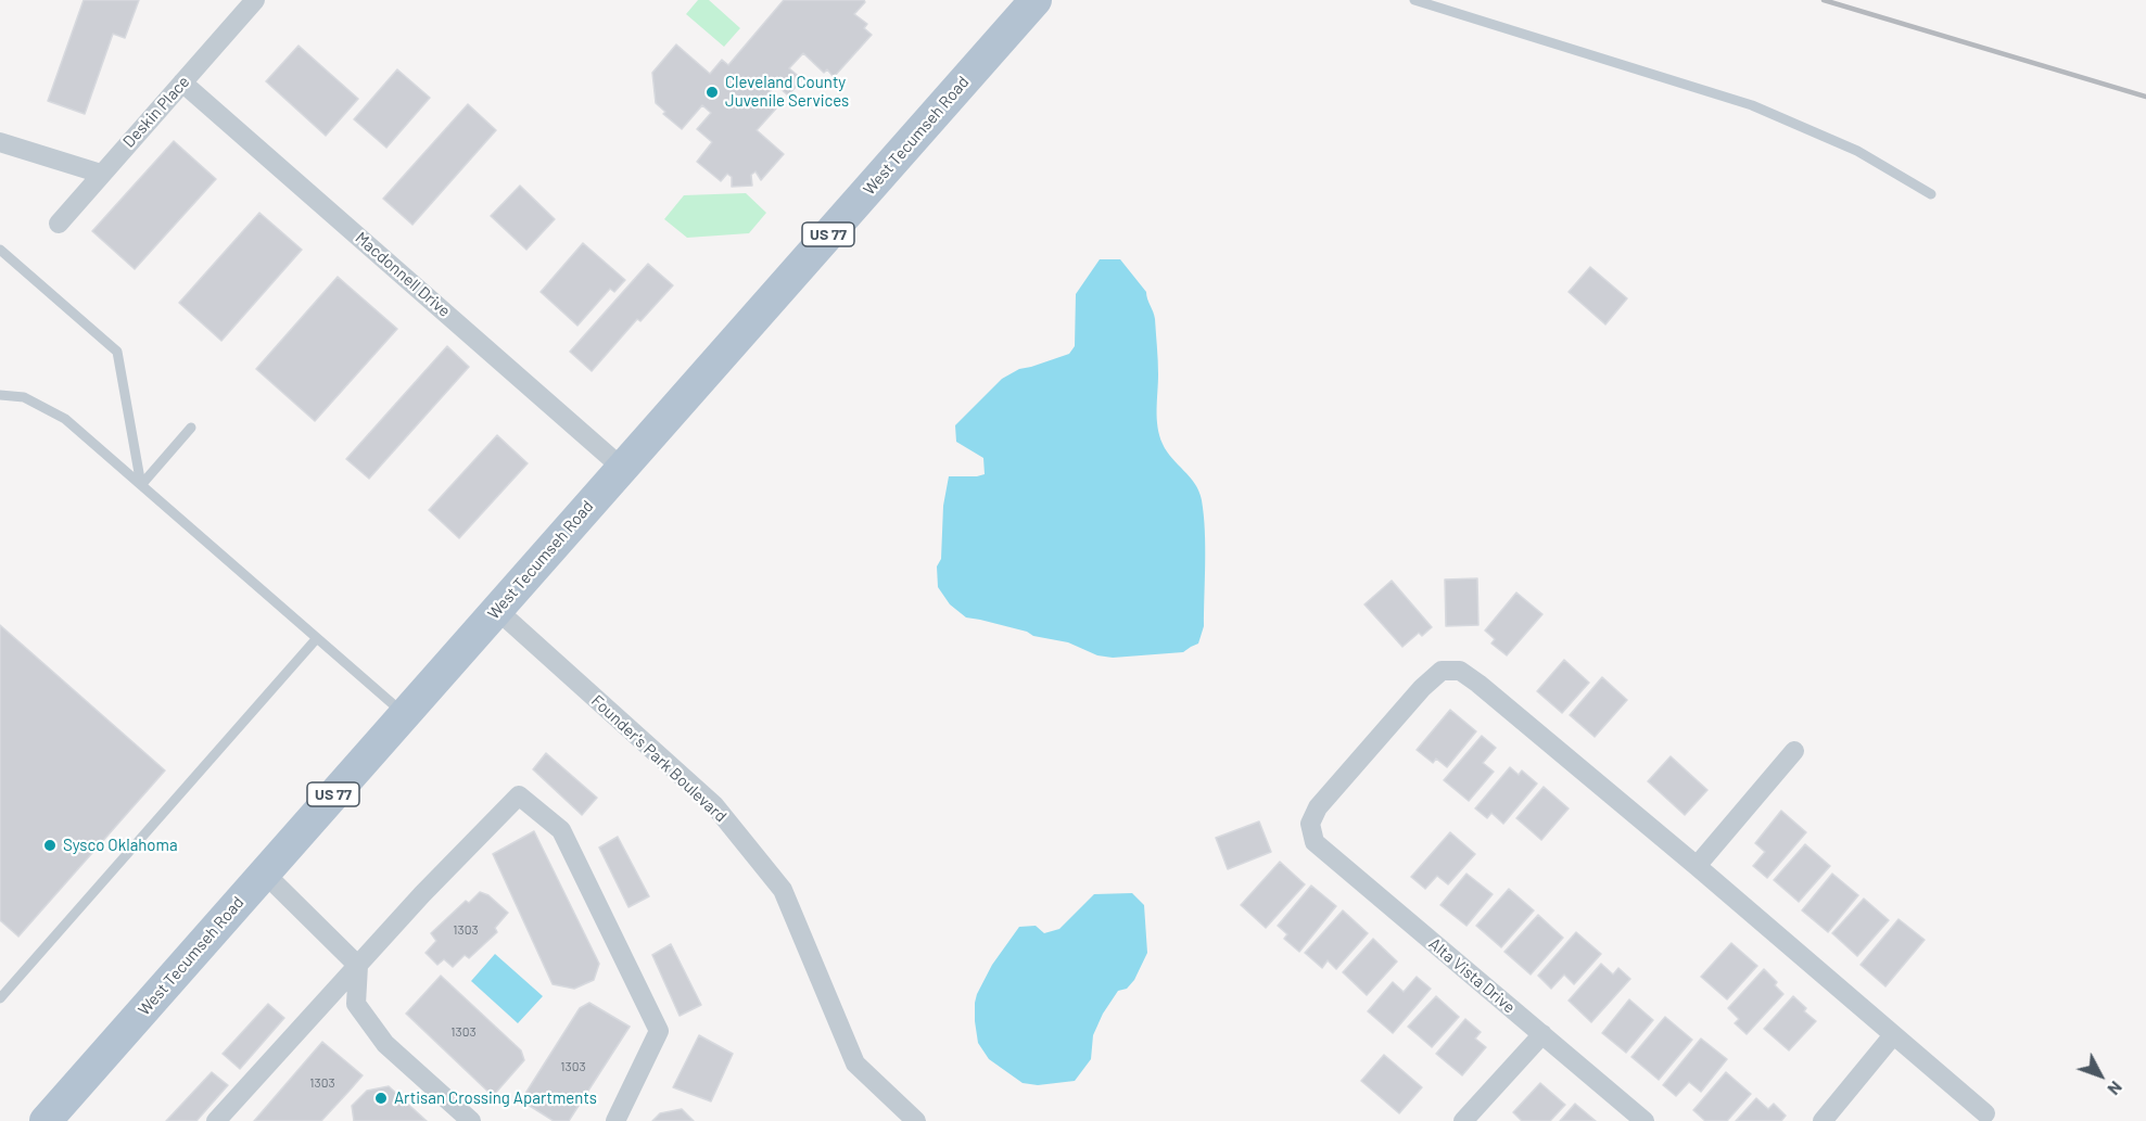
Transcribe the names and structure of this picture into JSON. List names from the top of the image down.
{
  "streets": {
    "main road": ["West Tecumseh Road", "US 77"],
    "street": [
      "Deskin Place",
      "Macdonnell Drive",
      "Founder's Park Boulevard",
      "Alta Vista Drive"
    ]
  },
  "crossings": [
    ["Deskin Place", "Macdonnell Drive"],
    ["West Tecumseh Road", "Macdonnell Drive"],
    ["West Tecumseh Road", "Founder's Park Boulevard"]
  ],
  "places": ["Cleveland County Juvenile Services", "Sysco Oklahoma", "Artisan Crossing Apartments"],
  "house_numbers": [
    "1303",
    "1303",
    "1303",
    "1303"
  ],
  "north": "bottom right"
}
